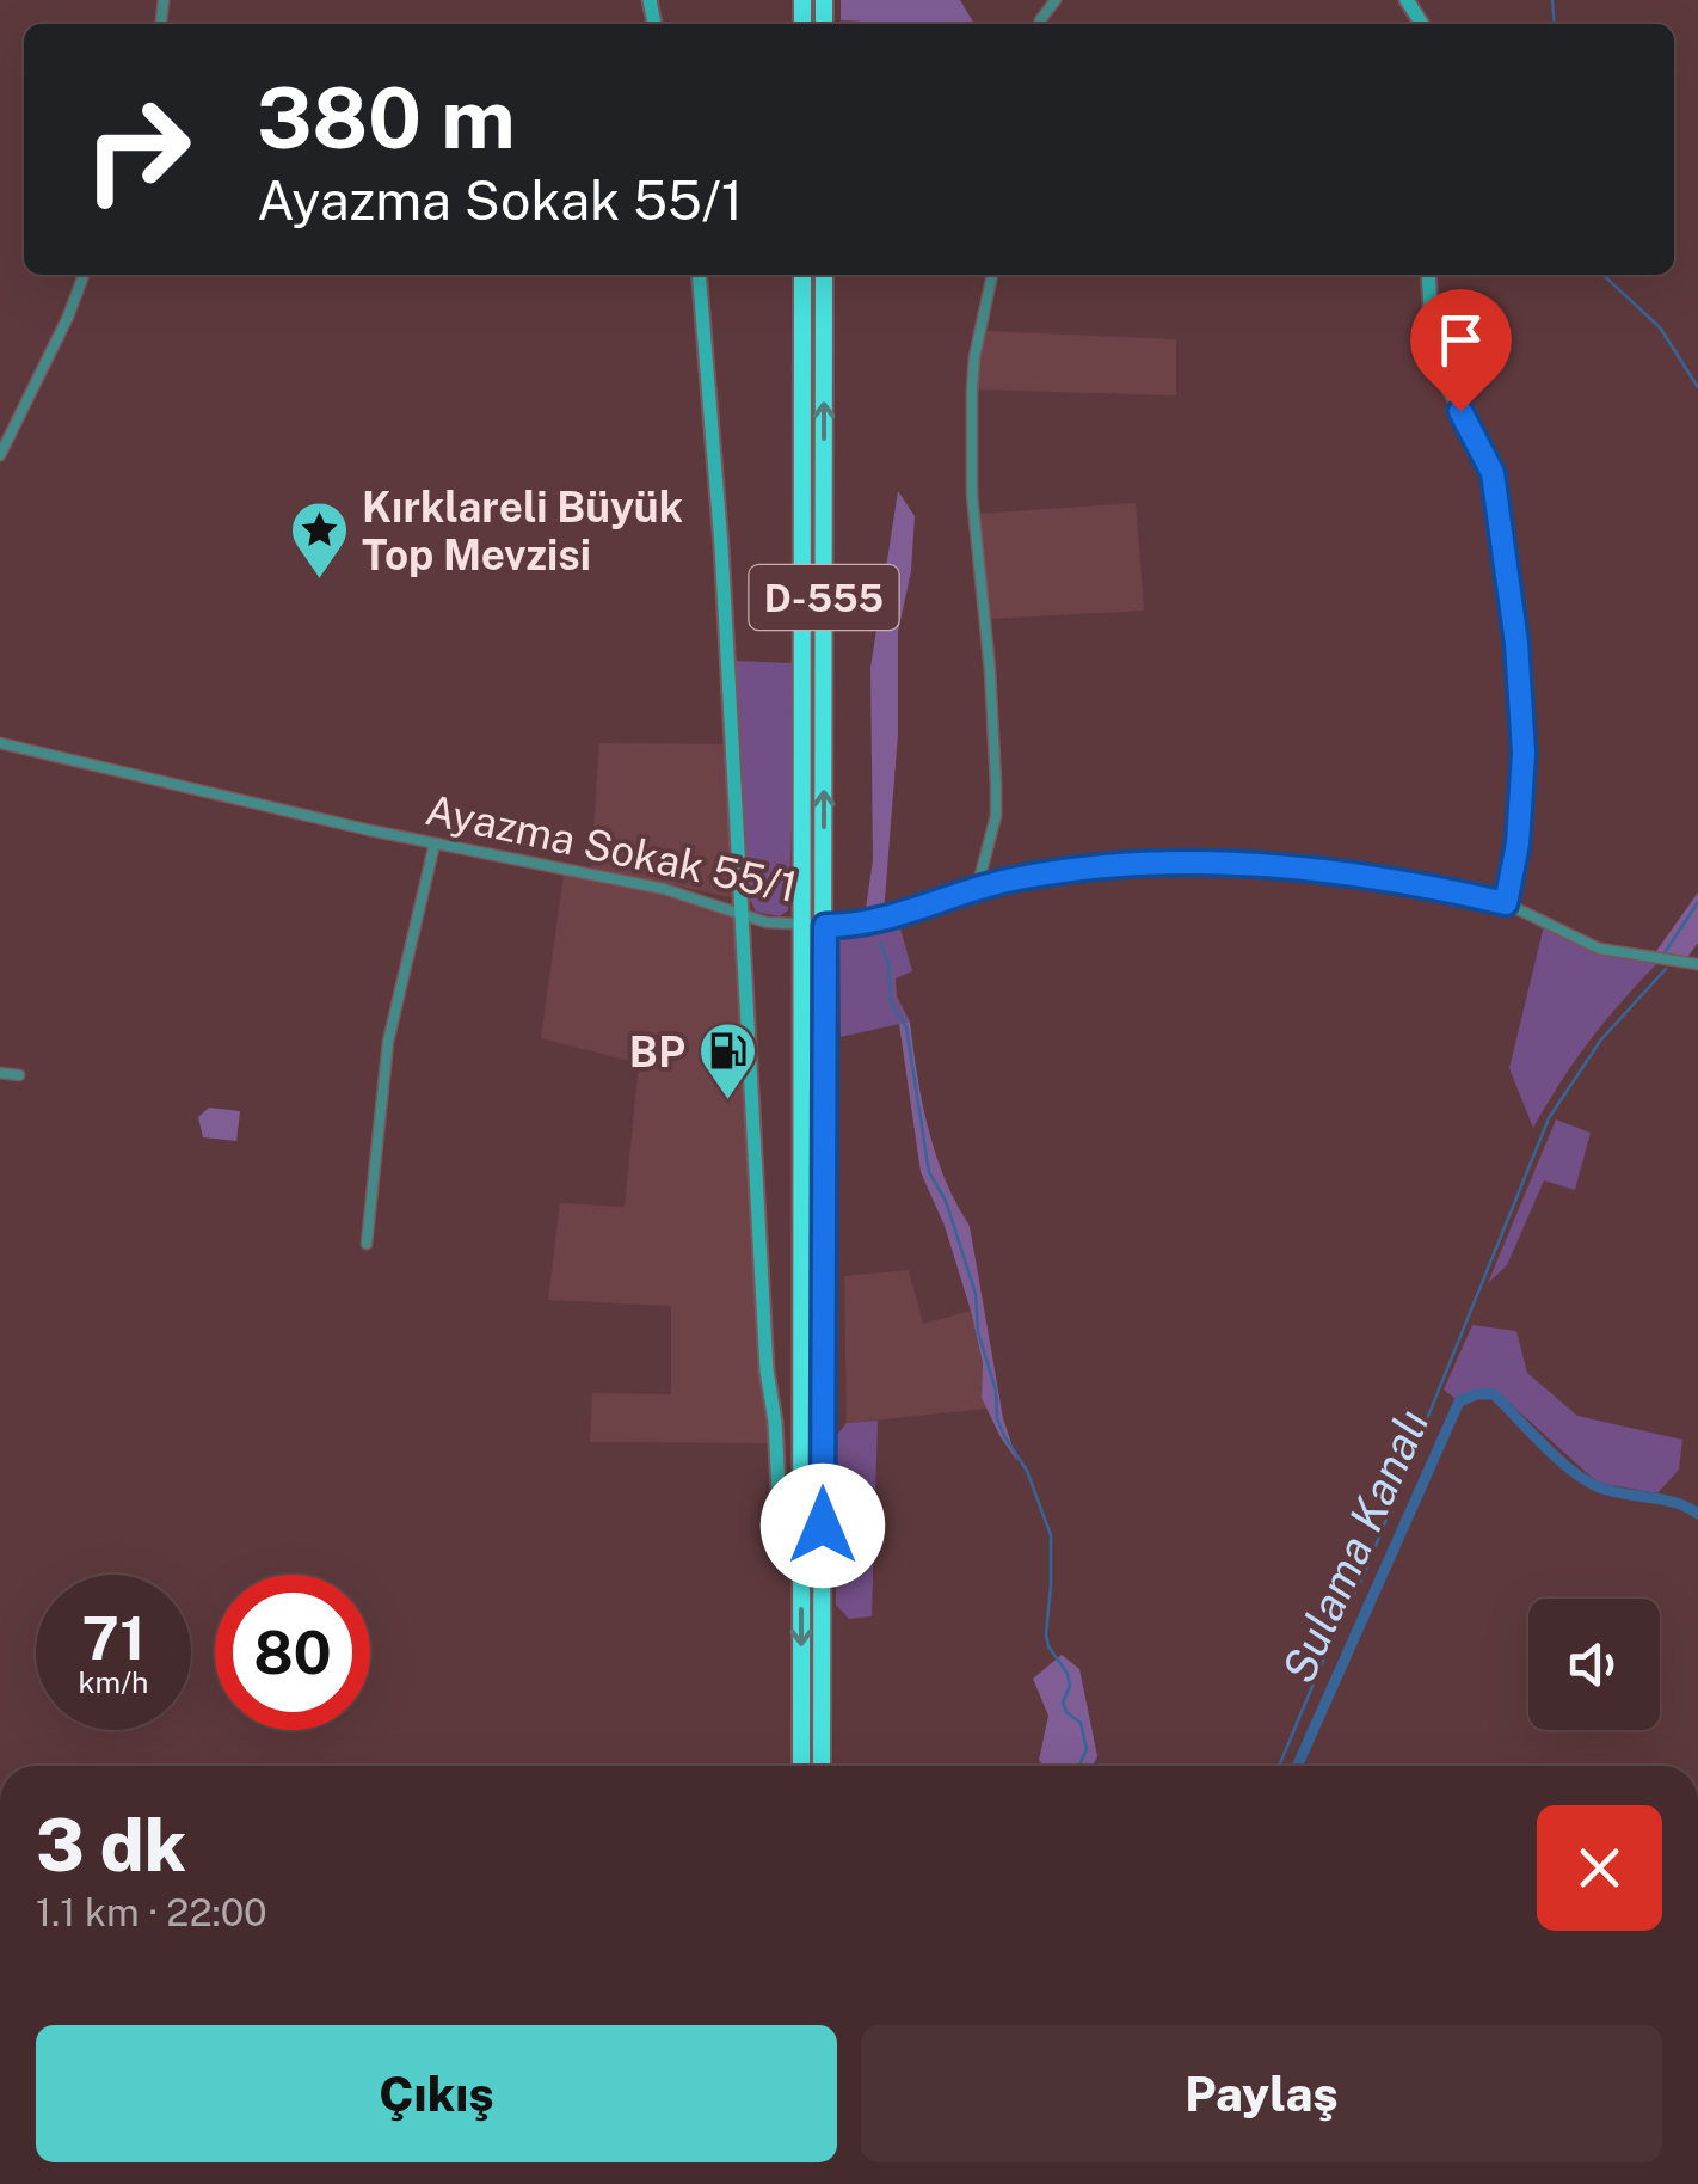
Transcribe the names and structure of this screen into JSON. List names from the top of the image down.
{
  "streets": {
    "highway": ["D-555"],
    "street": ["Ayazma Sokak 55/1"]
  },
  "crossings": [
    ["D-555", "Ayazma Sokak 55/1"]
  ],
  "water": ["Sulama Kanalı"],
  "places": {
    "place": ["Kırklareli Büyük Top Mevzisi"],
    "fuel station": ["BP"]
  },
  "page": {
    "turn": ["380 m", "Ayazma Sokak 55/1"],
    "speed": "71 km/h",
    "limit": "80",
    "heading": ["3 dk", "1.1 km · 22:00"],
    "buttons": ["Çıkış", "Paylaş"]
  }
}
